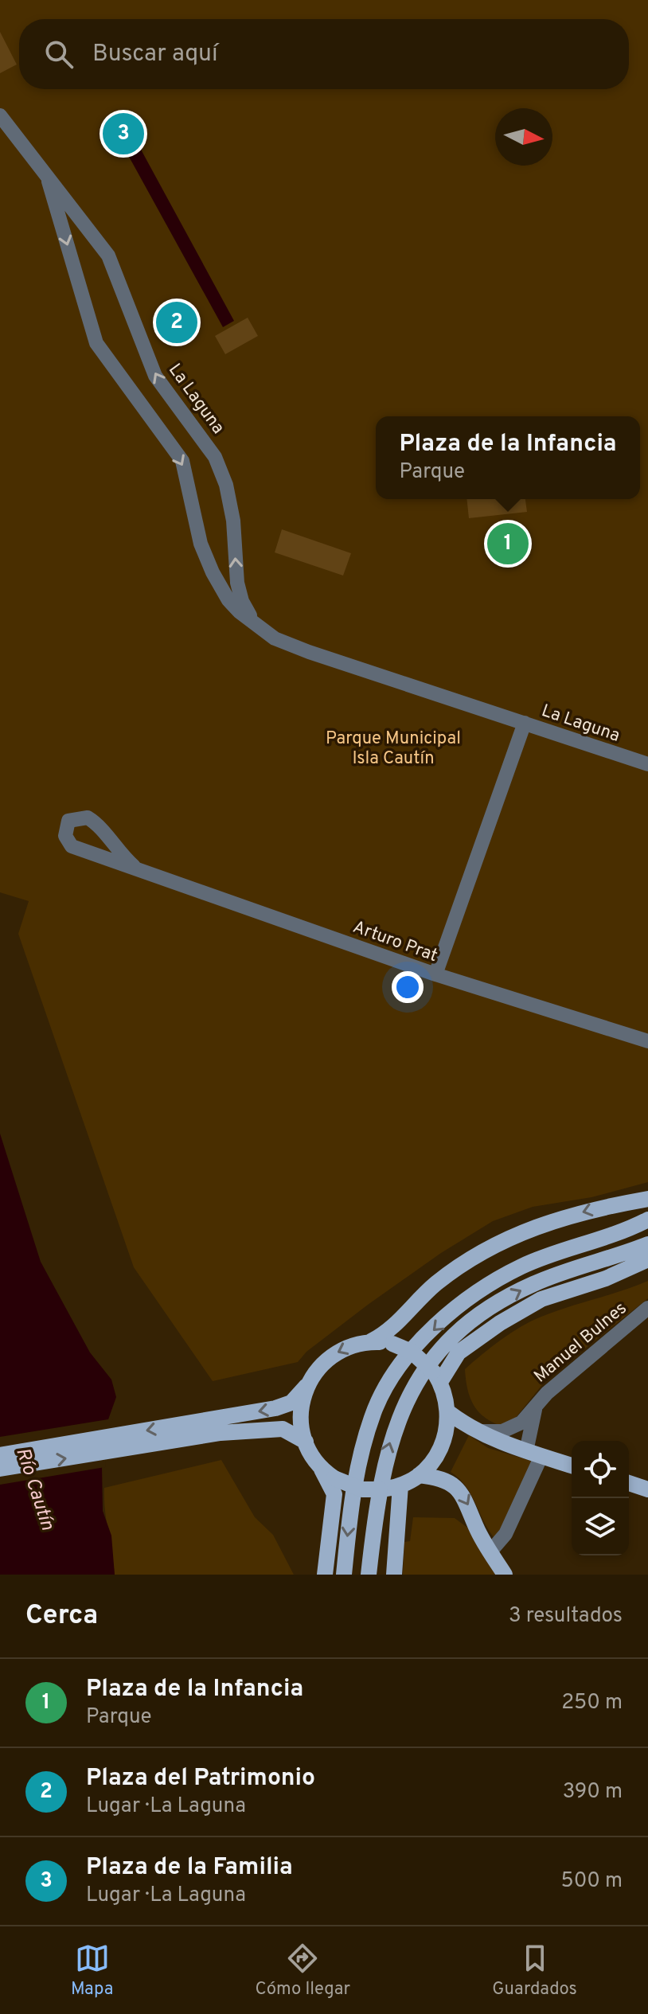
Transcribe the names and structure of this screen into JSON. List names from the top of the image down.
{
  "streets": {
    "street": ["La Laguna", "Arturo Prat", "Manuel Bulnes"]
  },
  "water": ["Río Cautín"],
  "parks": ["Parque Municipal Isla Cautín"],
  "north": "right",
  "page": {
    "search": "Buscar aquí",
    "pins": ["3", "2", "1"],
    "popup": ["Plaza de la Infancia", "Parque"],
    "heading": ["Cerca", "3 resultados"],
    "list": [
      {
        "mark": "1",
        "name": "Plaza de la Infancia",
        "note": "Parque",
        "value": "250 m"
      },
      {
        "mark": "2",
        "name": "Plaza del Patrimonio",
        "note": "Lugar · La Laguna",
        "value": "390 m"
      },
      {
        "mark": "3",
        "name": "Plaza de la Familia",
        "note": "Lugar · La Laguna",
        "value": "500 m"
      }
    ],
    "nav": ["Mapa", "Cómo llegar", "Guardados"]
  }
}
